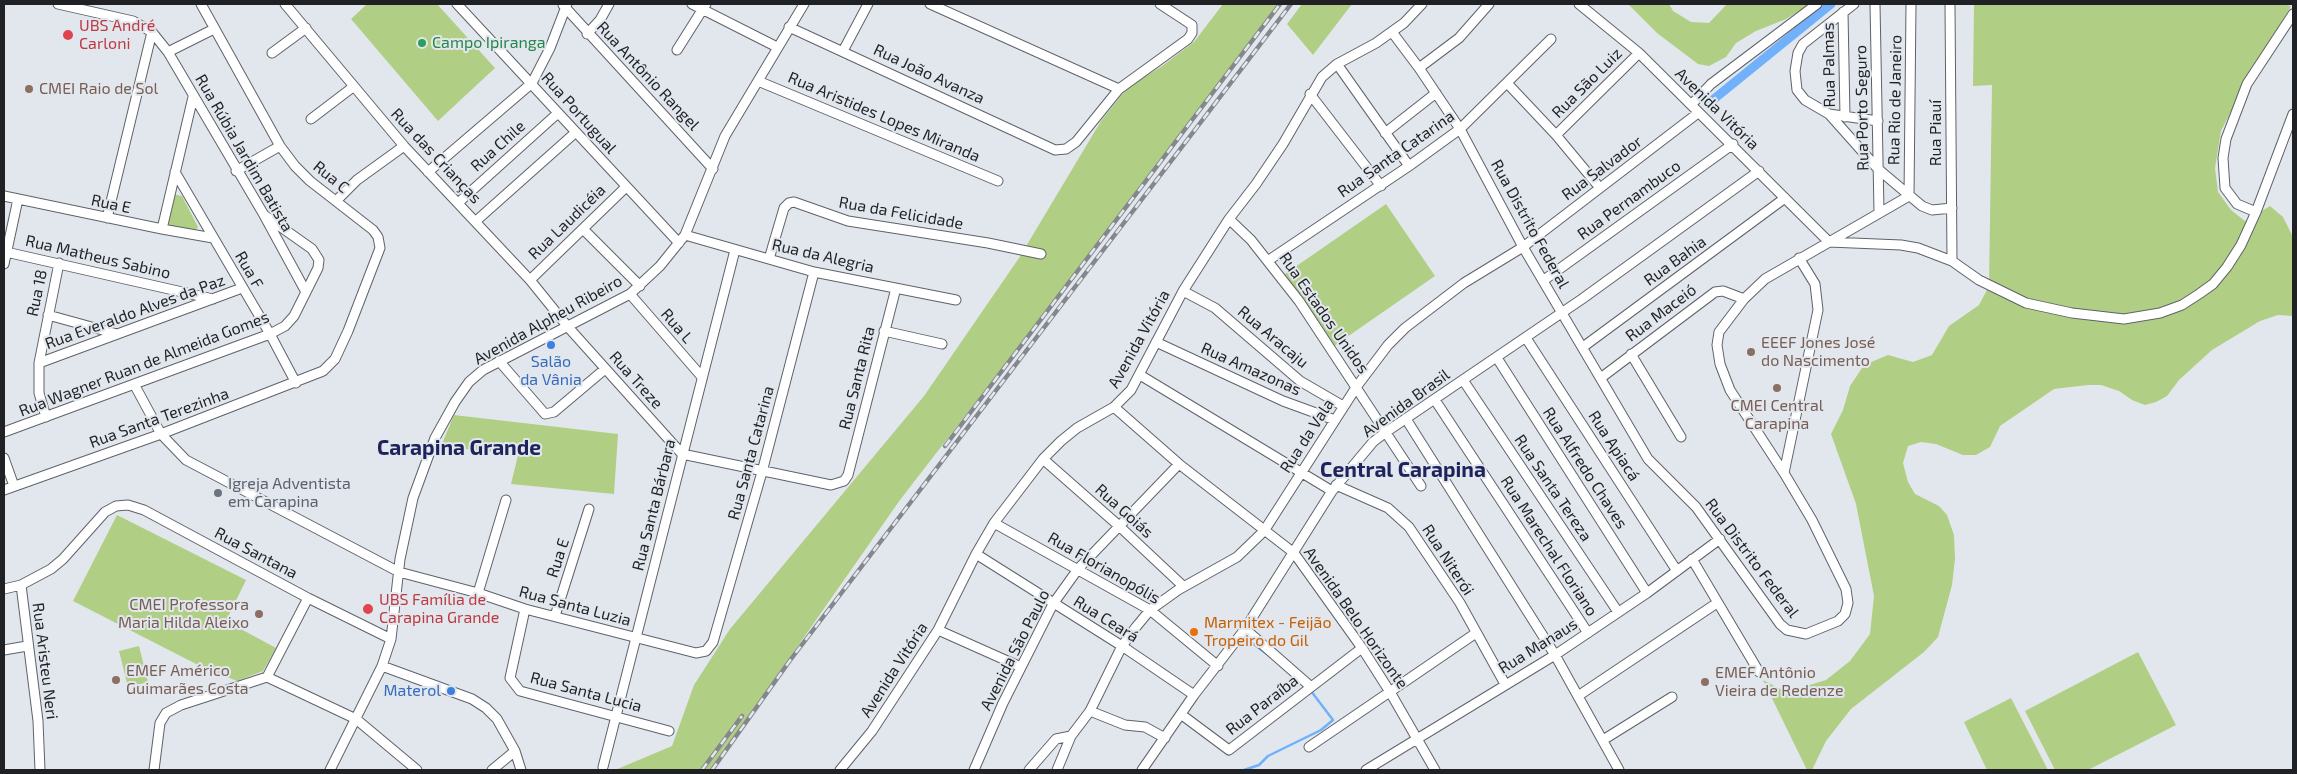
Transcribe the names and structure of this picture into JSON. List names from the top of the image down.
{
  "streets": {
    "street": [
      "Rua Palmas",
      "Rua João Avanza",
      "Rua Antônio Rangel",
      "Rua São Luiz",
      "Rua Rio de Janeiro",
      "Rua Porto Seguro",
      "Avenida Vitória",
      "Rua Portugual",
      "Rua Aristides Lopes Miranda",
      "Rua Piauí",
      "Rua Chile",
      "Rua Rúbia Jardim Batista",
      "Rua Santa Catarina",
      "Rua das Crianças",
      "Rua Salvador",
      "Rua C",
      "Rua Pernambuco",
      "Rua E",
      "Rua da Felicidade",
      "Rua Laudicéia",
      "Rua Distrito Federal",
      "Rua da Alegria",
      "Rua Matheus Sabino",
      "Rua Bahia",
      "Rua F",
      "Rua 18",
      "Rua Everaldo Alves da Paz",
      "Rua Estados Unidos",
      "Rua Maceió",
      "Avenida Alpheu Ribeiro",
      "Rua L",
      "Rua Aracaju",
      "Rua Wagner Ruan de Almeida Gomes",
      "Rua Amazonas",
      "Rua Santa Rita",
      "Rua Treze",
      "Avenida Brasil",
      "Rua Santa Terezinha",
      "Rua da Vala",
      "Rua Apiacá",
      "Rua Alfredo Chaves",
      "Rua Santa Tereza",
      "Rua Santa Bárbara",
      "Rua Goiás",
      "Rua Marechal Floriano",
      "Rua Santana",
      "Rua Niterói",
      "Rua Florianopólis",
      "Rua Santa Luzia",
      "Avenida Belo Horizonte",
      "Rua Ceará",
      "Rua Manaus",
      "Avenida São Paulo",
      "Rua Aristeu Neri",
      "Rua Santa Lucia",
      "Rua Paraíba"
    ]
  },
  "crossings": [
    ["Rua Palmas", "Rua Porto Seguro"],
    ["Rua João Avanza", "Avenida Alpheu Ribeiro"],
    ["Rua Antônio Rangel", "Avenida Alpheu Ribeiro"],
    ["Rua São Luiz", "Avenida Vitória"],
    ["Rua São Luiz", "Rua Santa Catarina"],
    ["Rua São Luiz", "Rua Salvador"],
    ["Rua Rio de Janeiro", "Rua Distrito Federal"],
    ["Rua Porto Seguro", "Rua Distrito Federal"],
    ["Avenida Vitória", "Rua Salvador"],
    ["Avenida Vitória", "Rua Pernambuco"],
    ["Avenida Vitória", "Rua Distrito Federal"],
    ["Avenida Vitória", "Rua Bahia"],
    ["Avenida Vitória", "Rua Estados Unidos"],
    ["Avenida Vitória", "Rua Aracaju"],
    ["Avenida Vitória", "Rua Amazonas"],
    ["Avenida Vitória", "Avenida Brasil"],
    ["Avenida Vitória", "Rua Goiás"],
    ["Avenida Vitória", "Rua Niterói"],
    ["Avenida Vitória", "Rua Florianopólis"],
    ["Avenida Vitória", "Avenida Belo Horizonte"],
    ["Avenida Vitória", "Rua Ceará"],
    ["Rua Portugual", "Rua Chile"],
    ["Rua Portugual", "Rua Laudicéia"],
    ["Rua Portugual", "Avenida Alpheu Ribeiro"],
    ["Rua Aristides Lopes Miranda", "Avenida Alpheu Ribeiro"],
    ["Rua Chile", "Rua das Crianças"],
    ["Rua Rúbia Jardim Batista", "Rua Wagner Ruan de Almeida Gomes"],
    ["Rua Santa Catarina", "Rua Distrito Federal"],
    ["Rua Santa Catarina", "Rua da Alegria"],
    ["Rua Santa Catarina", "Rua Estados Unidos"],
    ["Rua Santa Catarina", "Rua Santa Rita"],
    ["Rua Santa Catarina", "Rua Santa Luzia"],
    ["Rua das Crianças", "Rua Laudicéia"],
    ["Rua das Crianças", "Avenida Alpheu Ribeiro"],
    ["Rua das Crianças", "Rua Treze"],
    ["Rua Salvador", "Rua Distrito Federal"],
    ["Rua Salvador", "Rua da Vala"],
    ["Rua C", "Rua Santa Terezinha"],
    ["Rua Pernambuco", "Rua Distrito Federal"],
    ["Rua E", "Rua F"],
    ["Rua E", "Rua Santa Luzia"],
    ["Rua da Felicidade", "Rua da Alegria"],
    ["Rua Distrito Federal", "Rua Bahia"],
    ["Rua Distrito Federal", "Rua Maceió"],
    ["Rua Distrito Federal", "Avenida Brasil"],
    ["Rua Distrito Federal", "Rua da Vala"],
    ["Rua Distrito Federal", "Rua Manaus"],
    ["Rua da Alegria", "Avenida Alpheu Ribeiro"],
    ["Rua da Alegria", "Rua Santa Rita"],
    ["Rua da Alegria", "Rua Santa Bárbara"],
    ["Rua Matheus Sabino", "Rua 18"],
    ["Rua Matheus Sabino", "Rua Everaldo Alves da Paz"],
    ["Rua F", "Rua Everaldo Alves da Paz"],
    ["Rua F", "Rua Wagner Ruan de Almeida Gomes"],
    ["Rua F", "Rua Santa Terezinha"],
    ["Rua 18", "Rua Everaldo Alves da Paz"],
    ["Rua 18", "Rua Wagner Ruan de Almeida Gomes"],
    ["Rua Estados Unidos", "Avenida Brasil"],
    ["Rua Estados Unidos", "Rua da Vala"],
    ["Avenida Alpheu Ribeiro", "Rua L"],
    ["Avenida Alpheu Ribeiro", "Rua Treze"],
    ["Avenida Alpheu Ribeiro", "Rua Santana"],
    ["Avenida Alpheu Ribeiro", "Rua Santa Luzia"],
    ["Rua L", "Rua Santa Bárbara"],
    ["Rua Aracaju", "Rua da Vala"],
    ["Rua Wagner Ruan de Almeida Gomes", "Rua Santa Luzia"],
    ["Rua Amazonas", "Rua da Vala"],
    ["Rua Treze", "Rua Santa Bárbara"],
    ["Avenida Brasil", "Rua Apiacá"],
    ["Avenida Brasil", "Rua Alfredo Chaves"],
    ["Avenida Brasil", "Rua Santa Tereza"],
    ["Avenida Brasil", "Rua Marechal Floriano"],
    ["Avenida Brasil", "Rua Niterói"],
    ["Avenida Brasil", "Rua Florianopólis"],
    ["Avenida Brasil", "Avenida Belo Horizonte"],
    ["Avenida Brasil", "Rua Ceará"],
    ["Avenida Brasil", "Rua Paraíba"],
    ["Rua Santa Terezinha", "Rua Santa Luzia"],
    ["Rua da Vala", "Rua Goiás"],
    ["Rua da Vala", "Rua Niterói"],
    ["Rua da Vala", "Rua Florianopólis"],
    ["Rua da Vala", "Avenida Belo Horizonte"],
    ["Rua da Vala", "Rua Ceará"],
    ["Rua Apiacá", "Rua Manaus"],
    ["Rua Alfredo Chaves", "Rua Manaus"],
    ["Rua Santa Tereza", "Rua Manaus"],
    ["Rua Santa Bárbara", "Rua Santa Luzia"],
    ["Rua Santa Bárbara", "Rua Santa Lucia"],
    ["Rua Goiás", "Avenida São Paulo"],
    ["Rua Marechal Floriano", "Rua Manaus"],
    ["Rua Santana", "Rua Aristeu Neri"],
    ["Rua Niterói", "Rua Manaus"],
    ["Rua Florianopólis", "Avenida São Paulo"],
    ["Rua Santa Luzia", "Rua Santa Lucia"],
    ["Avenida Belo Horizonte", "Rua Manaus"],
    ["Avenida Belo Horizonte", "Avenida São Paulo"],
    ["Avenida Belo Horizonte", "Rua Paraíba"],
    ["Rua Ceará", "Avenida São Paulo"]
  ],
  "districts": ["Carapina Grande", "Central Carapina"],
  "places": [
    "UBS André Carloni",
    "Campo Ipiranga",
    "CMEI Raio de Sol",
    "Salão da Vânia",
    "EEEF Jones José do Nascimento",
    "CMEI Central Carapina",
    "Igreja Adventista em Carapina",
    "UBS Família de Carapina Grande",
    "CMEI Professora Maria Hilda Aleixo",
    "Marmitex - Feijão Tropeiro do Gil",
    "EMEF Américo Guimarães Costa",
    "EMEF Antônio Vieira de Redenze",
    "Materol"
  ]
}
